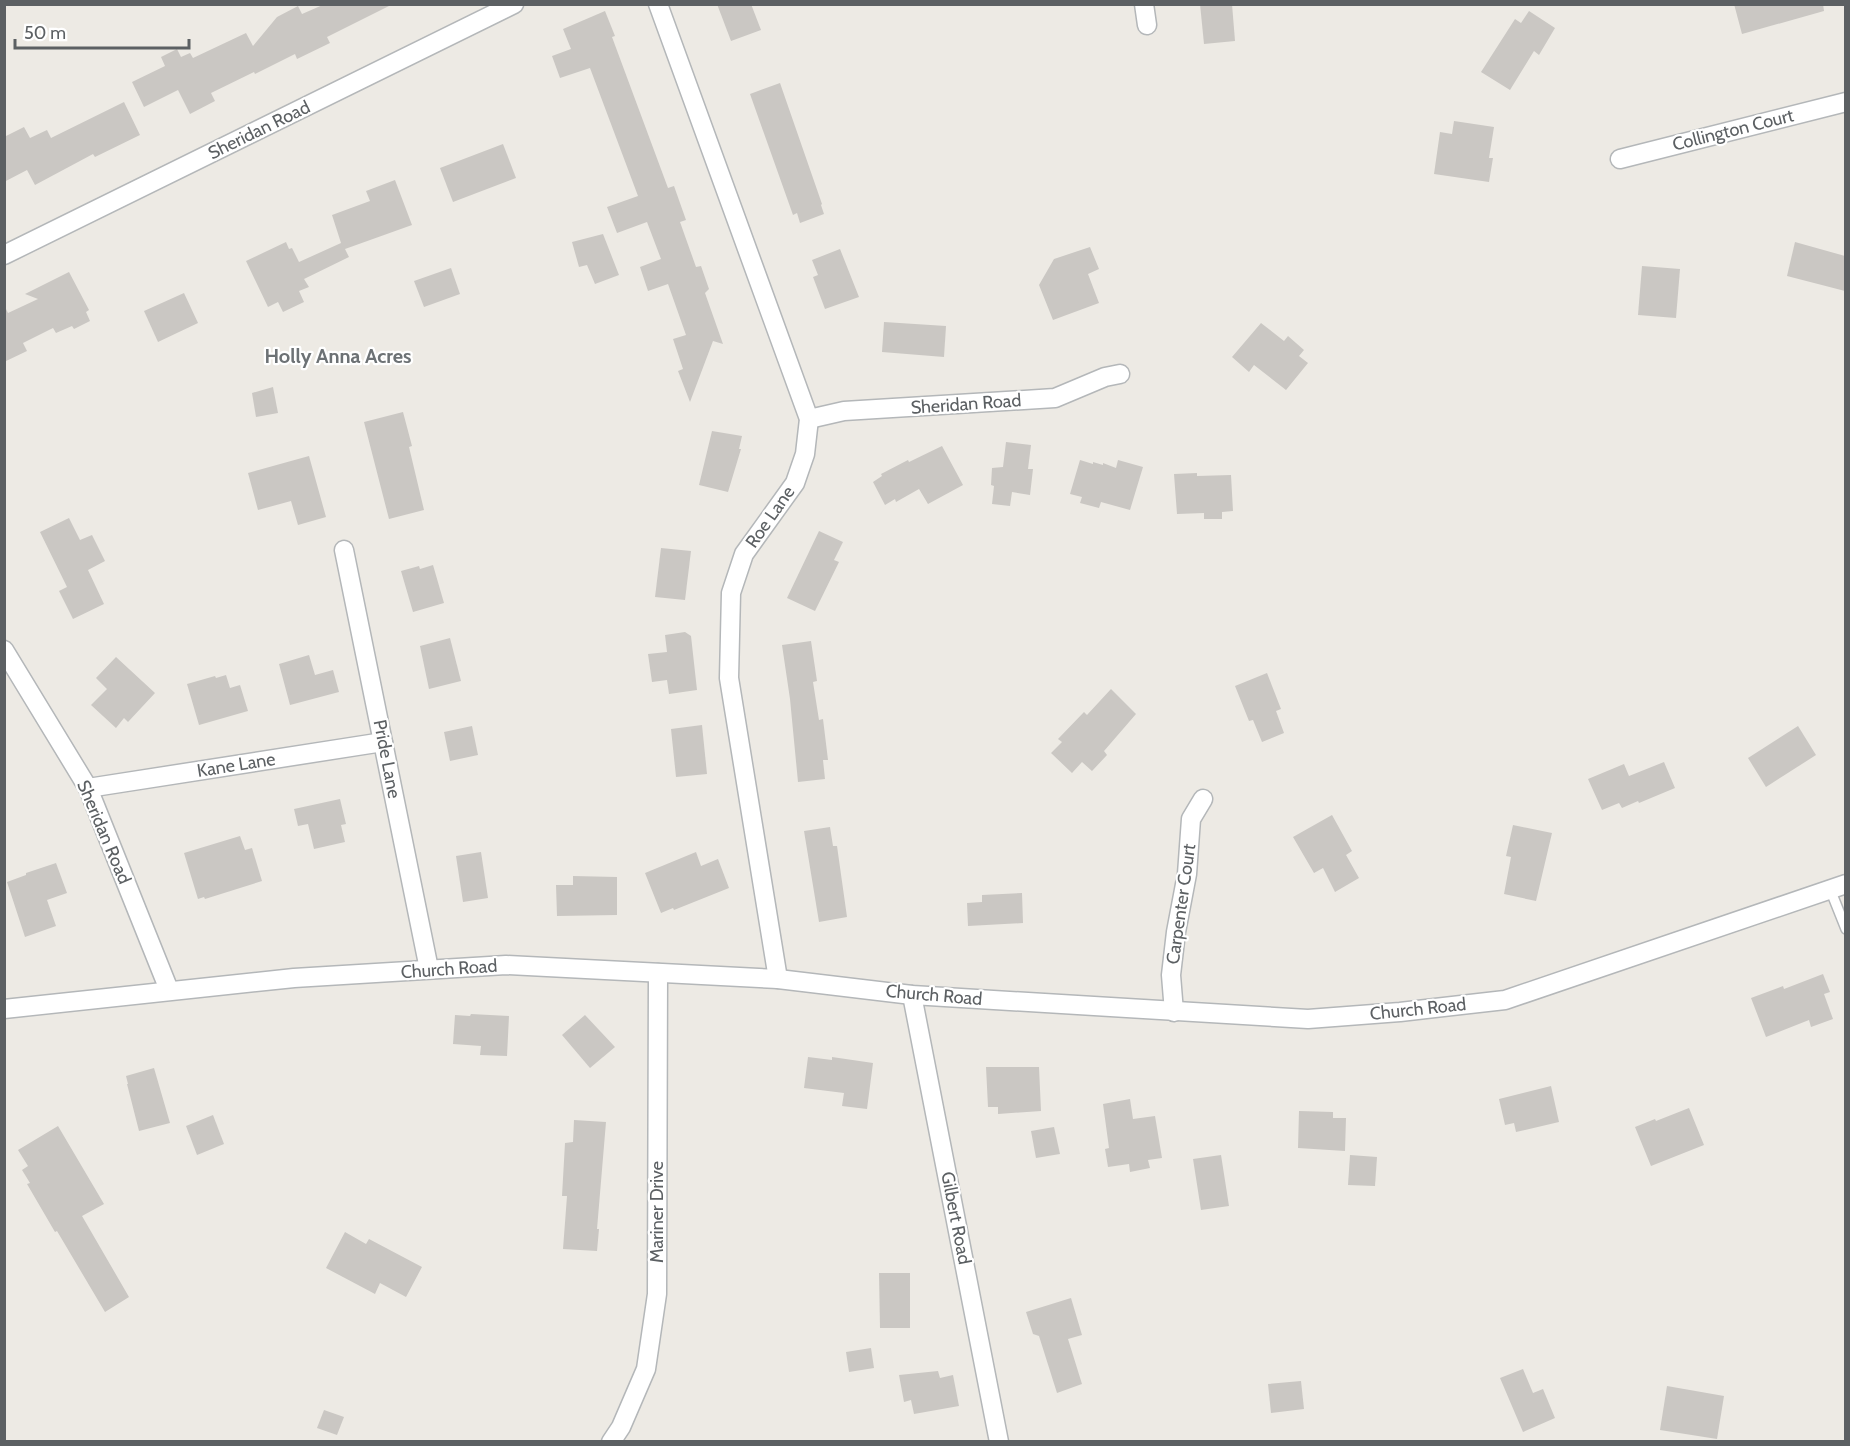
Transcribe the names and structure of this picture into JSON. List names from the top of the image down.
{
  "streets": {
    "street": [
      "Sheridan Road",
      "Collington Court",
      "Roe Lane",
      "Pride Lane",
      "Kane Lane",
      "Carpenter Court",
      "Church Road",
      "Mariner Drive",
      "Gilbert Road"
    ]
  },
  "crossings": [
    ["Sheridan Road", "Roe Lane"],
    ["Sheridan Road", "Kane Lane"],
    ["Sheridan Road", "Church Road"],
    ["Roe Lane", "Church Road"],
    ["Pride Lane", "Kane Lane"],
    ["Pride Lane", "Church Road"],
    ["Carpenter Court", "Church Road"],
    ["Church Road", "Mariner Drive"],
    ["Church Road", "Gilbert Road"]
  ],
  "districts": ["Holly Anna Acres"],
  "scale_bar": "50 m"
}
